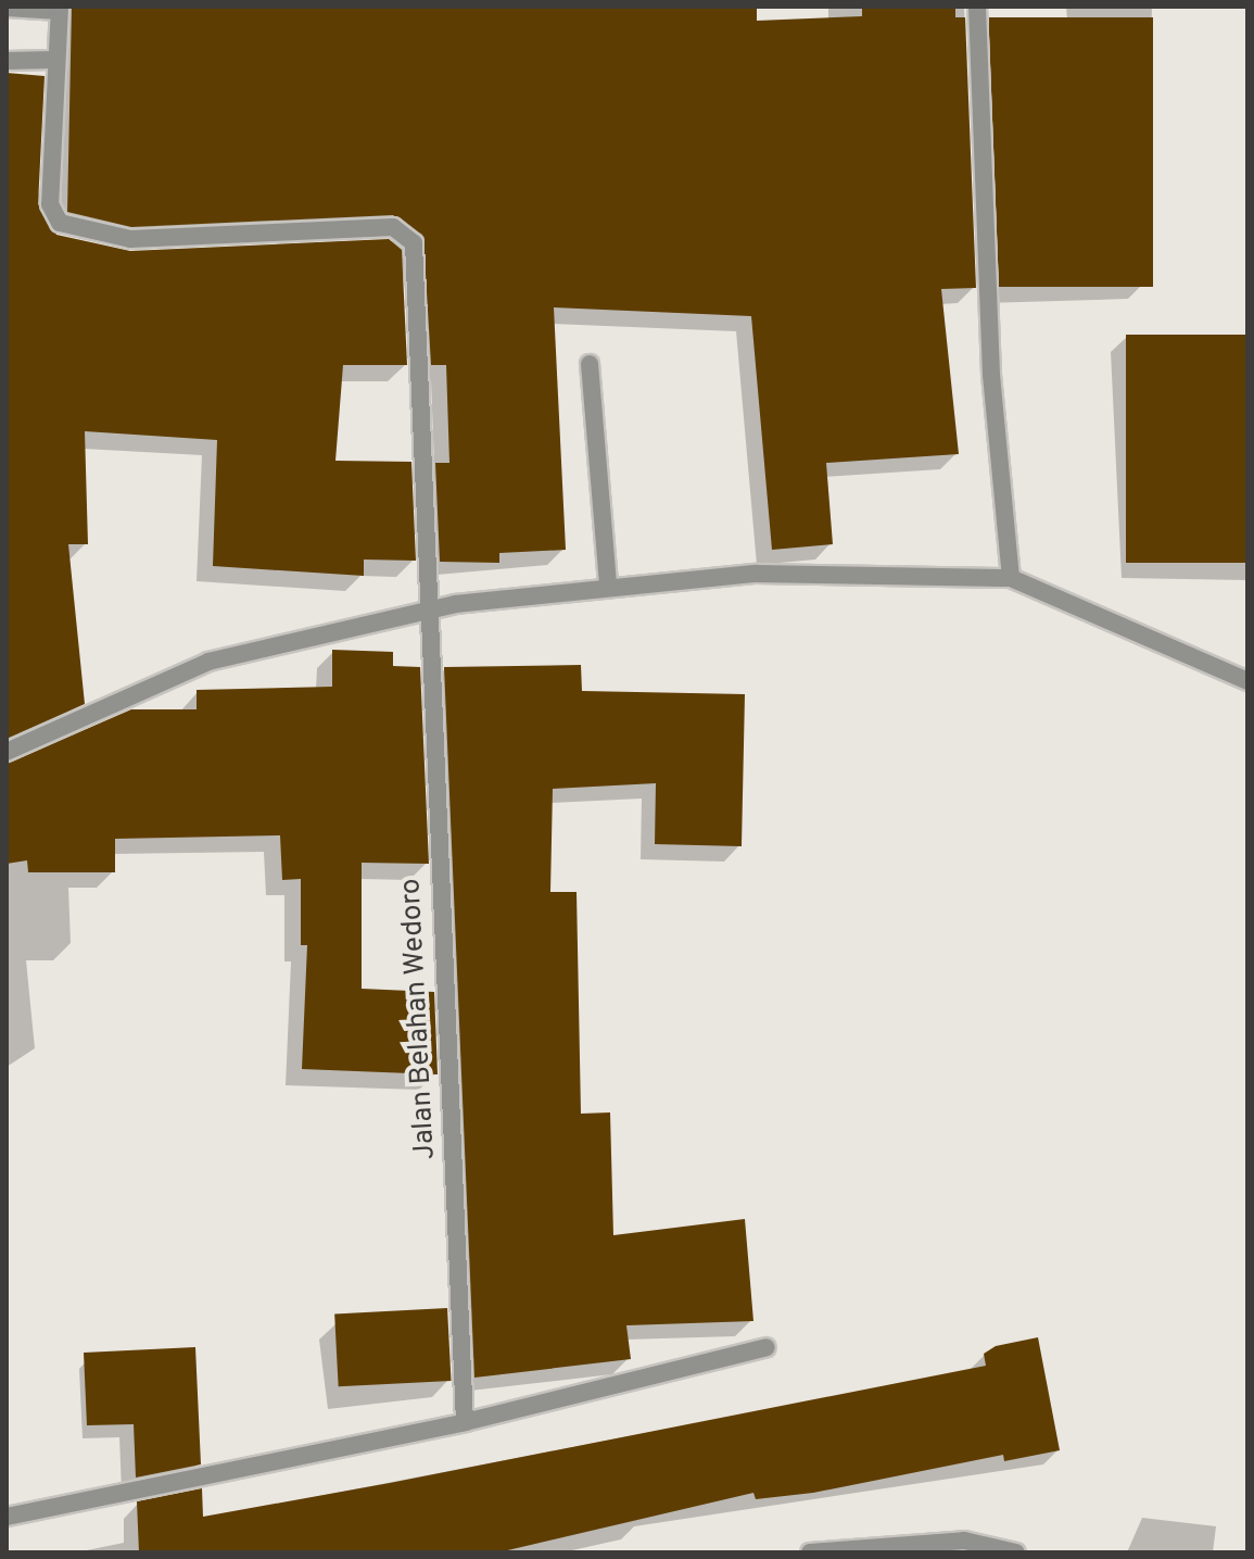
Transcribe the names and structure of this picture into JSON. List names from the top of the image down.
{
  "streets": {
    "street": ["Jalan Belahan Wedoro"]
  }
}
